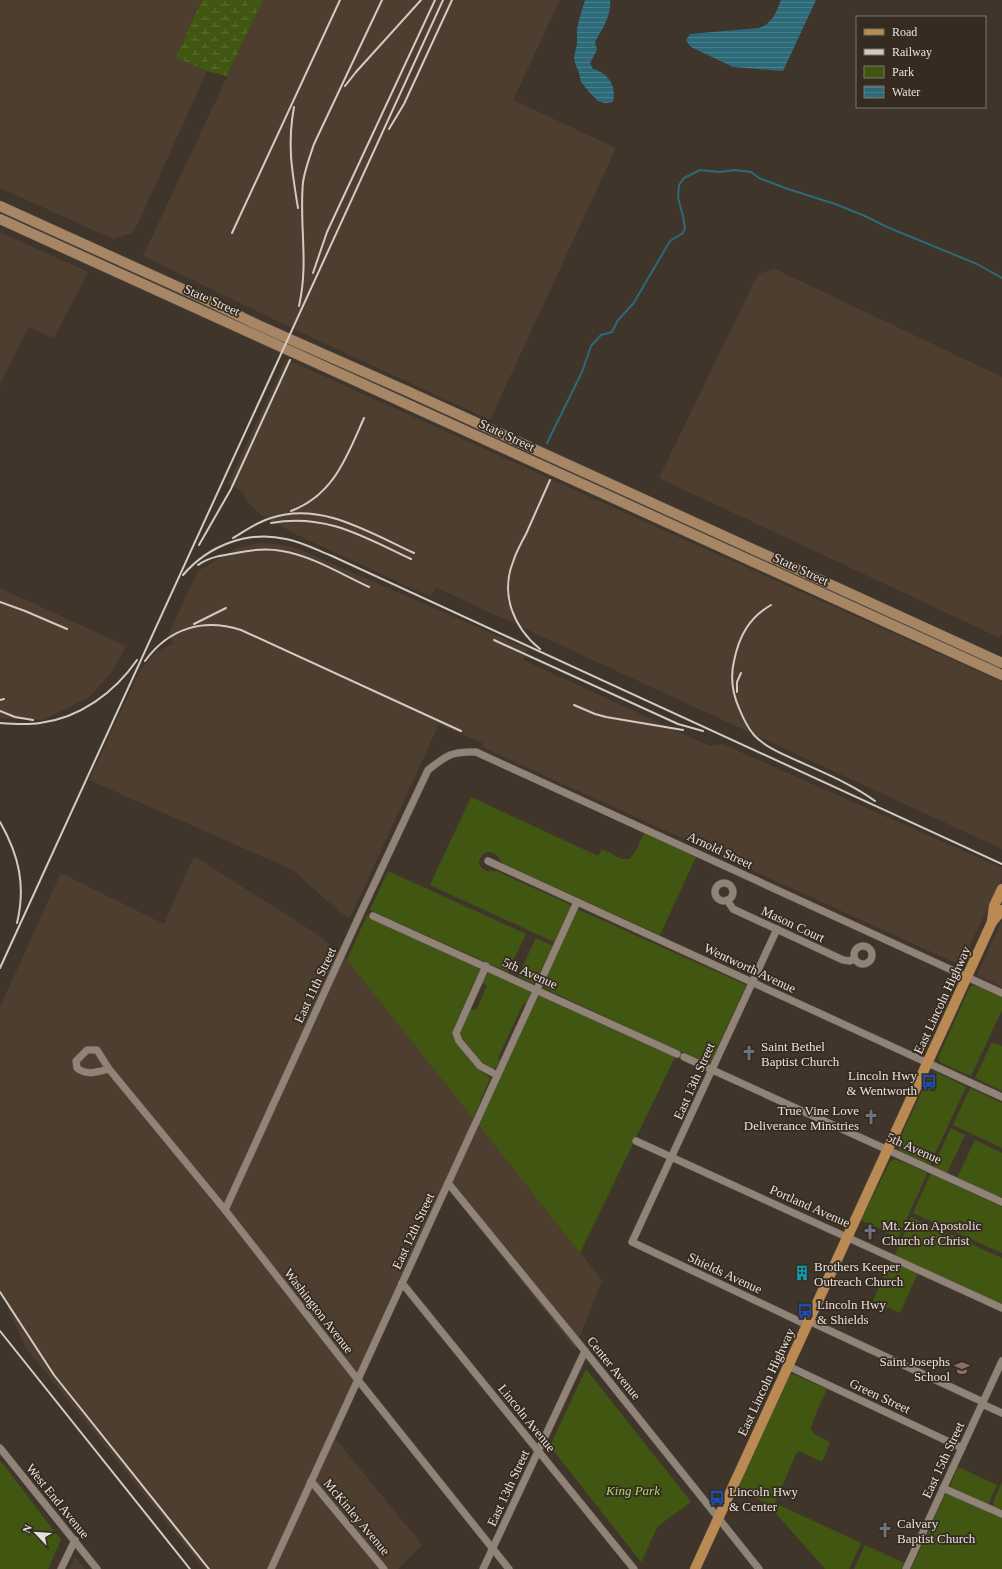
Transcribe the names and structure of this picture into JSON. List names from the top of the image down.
{
  "streets": {
    "main road": ["East Lincoln Highway"],
    "street": [
      "State Street",
      "Arnold Street",
      "Mason Court",
      "Wentworth Avenue",
      "5th Avenue",
      "East 11th Street",
      "East 13th Street",
      "Portland Avenue",
      "East 12th Street",
      "Shields Avenue",
      "Washington Avenue",
      "Center Avenue",
      "Green Street",
      "Lincoln Avenue",
      "East 15th Street",
      "West End Avenue",
      "McKinley Avenue"
    ]
  },
  "crossings": [
    ["Arnold Street", "East 11th Street"],
    ["Arnold Street", "East Lincoln Highway"],
    ["Mason Court", "East 13th Street"],
    ["Wentworth Avenue", "East Lincoln Highway"],
    ["Wentworth Avenue", "East 13th Street"],
    ["Wentworth Avenue", "East 12th Street"],
    ["5th Avenue", "East Lincoln Highway"],
    ["5th Avenue", "East 13th Street"],
    ["5th Avenue", "East 12th Street"],
    ["East 11th Street", "Washington Avenue"],
    ["East Lincoln Highway", "Portland Avenue"],
    ["East Lincoln Highway", "Shields Avenue"],
    ["East Lincoln Highway", "Center Avenue"],
    ["East Lincoln Highway", "Green Street"],
    ["East 13th Street", "Portland Avenue"],
    ["East 13th Street", "Shields Avenue"],
    ["East 13th Street", "Washington Avenue"],
    ["East 13th Street", "Center Avenue"],
    ["East 13th Street", "Lincoln Avenue"],
    ["East 12th Street", "Washington Avenue"],
    ["East 12th Street", "Center Avenue"],
    ["East 12th Street", "Lincoln Avenue"],
    ["East 12th Street", "McKinley Avenue"],
    ["Shields Avenue", "East 15th Street"],
    ["Green Street", "East 15th Street"]
  ],
  "parks": ["King Park"],
  "places": {
    "church": [
      "Saint Bethel Baptist Church",
      "True Vine Love Deliverance Minstries",
      "Mt. Zion Apostolic Church of Christ",
      "Calvary Baptist Church"
    ],
    "bus stop": ["Lincoln Hwy & Wentworth", "Lincoln Hwy & Shields", "Lincoln Hwy & Center"],
    "building": ["Brothers Keeper Outreach Church"],
    "school or university": ["Saint Josephs School"]
  },
  "legend": [
    "Road",
    "Railway",
    "Park",
    "Water"
  ],
  "north": "top left"
}
